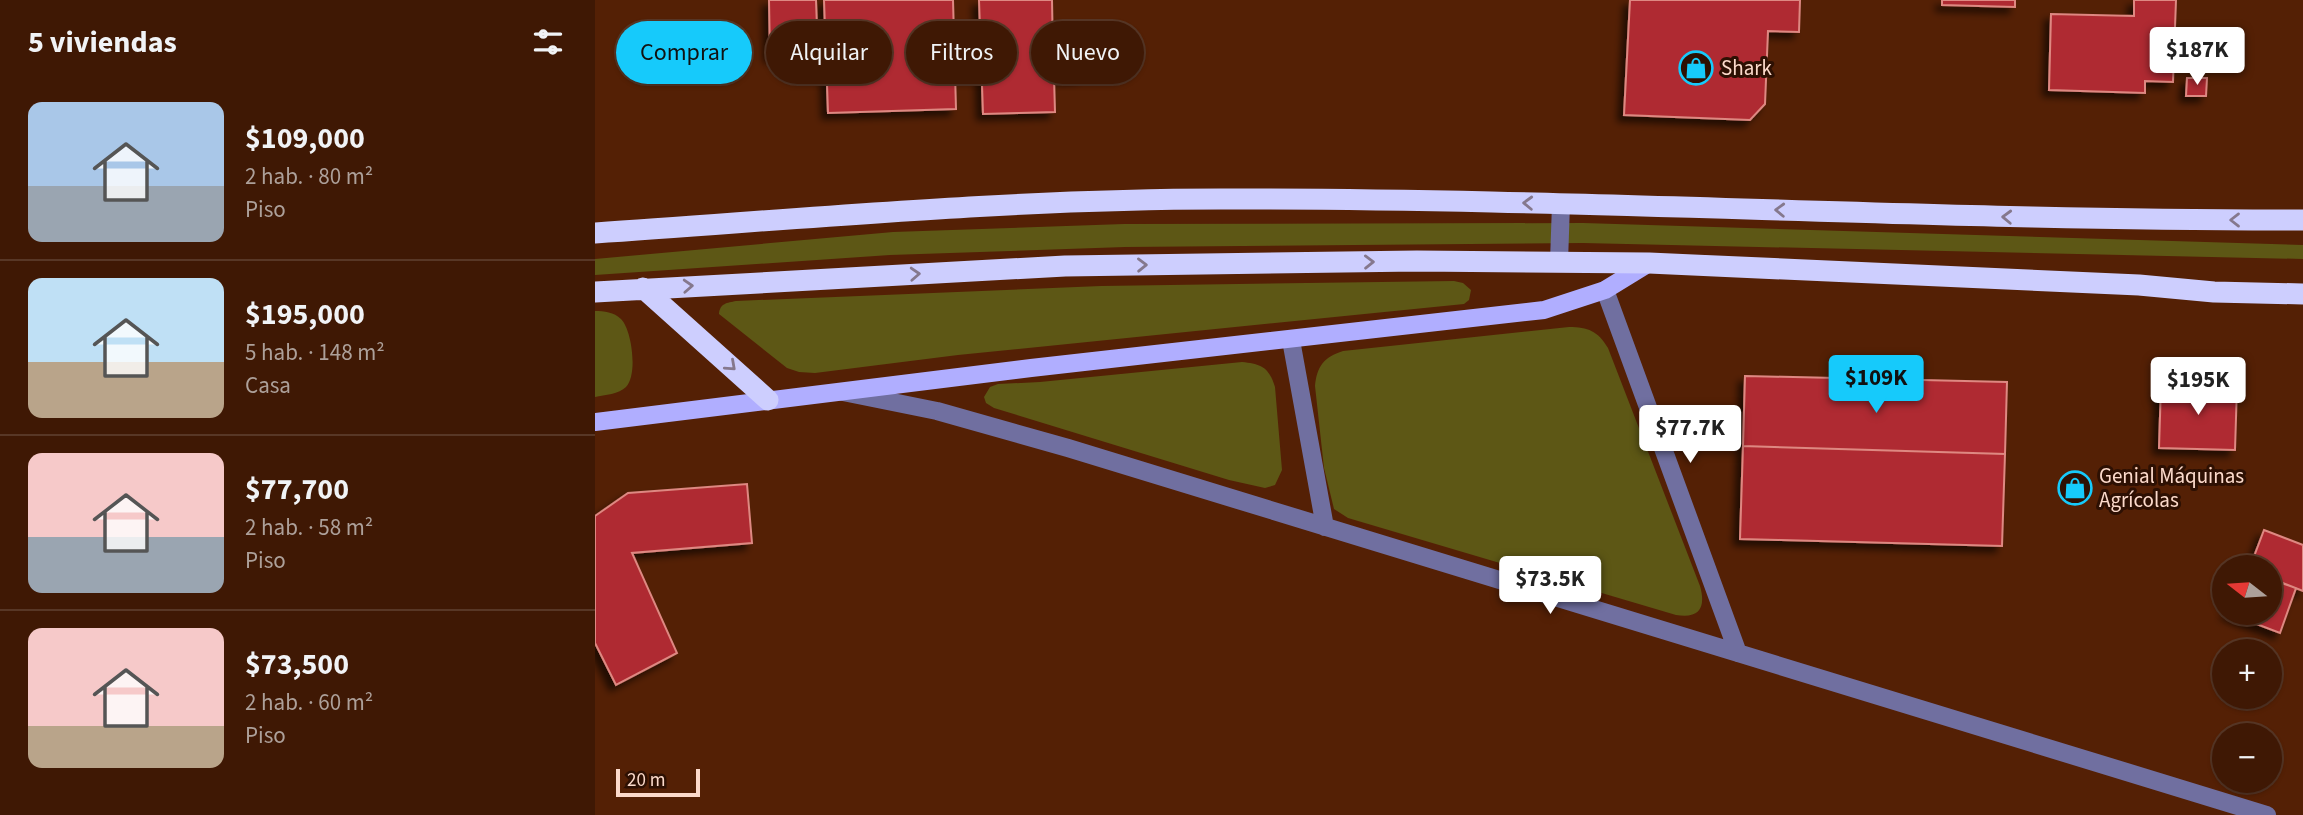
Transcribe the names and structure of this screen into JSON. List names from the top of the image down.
{
  "places": {
    "shop": ["Shark", "Genial Máquinas Agrícolas"]
  },
  "scale_bar": "20 m",
  "north": "left",
  "page": {
    "heading": "5 viviendas",
    "chip": [
      "Comprar",
      "Alquilar",
      "Filtros",
      "Nuevo"
    ],
    "price": [
      "$187K",
      "$109K",
      "$195K",
      "$77.7K",
      "$73.5K"
    ],
    "list": [
      {
        "name": "$109,000",
        "note": "2 hab. · 80 m² · Piso"
      },
      {
        "name": "$195,000",
        "note": "5 hab. · 148 m² · Casa"
      },
      {
        "name": "$77,700",
        "note": "2 hab. · 58 m² · Piso"
      },
      {
        "name": "$73,500",
        "note": "2 hab. · 60 m² · Piso"
      }
    ],
    "map_buttons": ["+", "−"],
    "scale": "20 m"
  }
}
